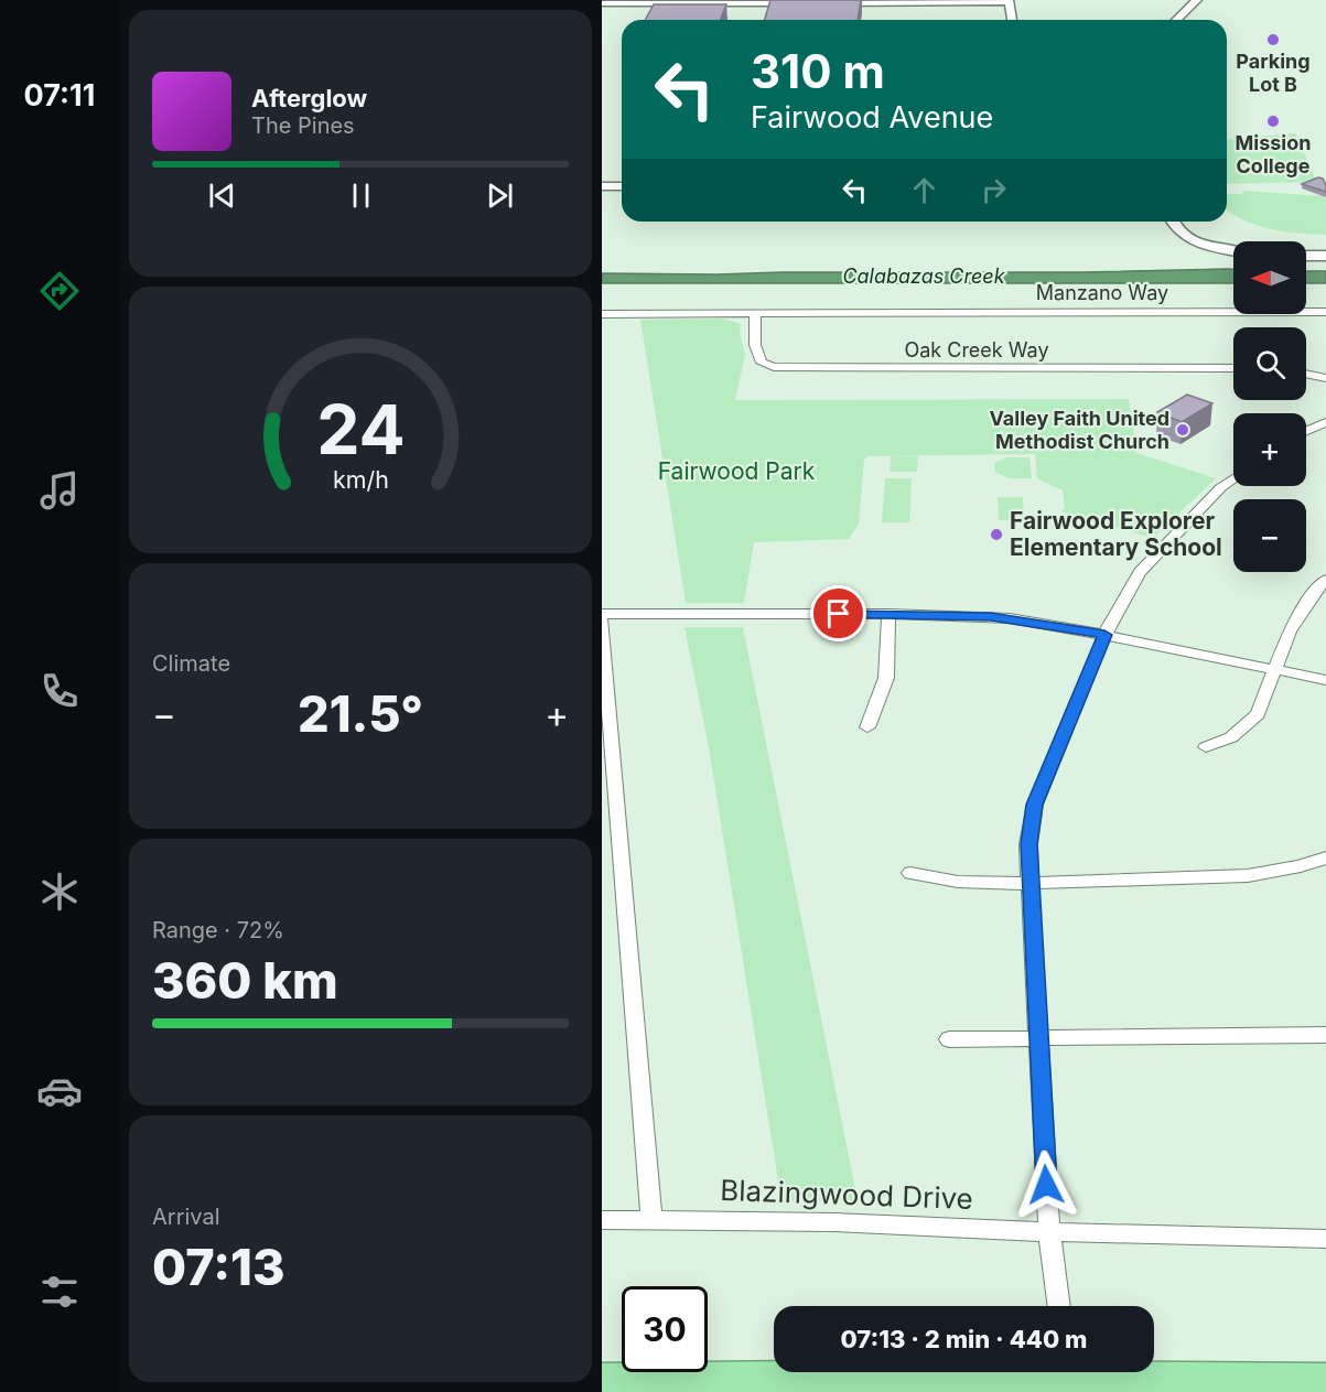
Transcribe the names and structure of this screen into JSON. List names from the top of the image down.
{
  "streets": {
    "street": ["Manzano Way", "Oak Creek Way", "Blazingwood Drive"]
  },
  "crossings": [
    ["Manzano Way", "Oak Creek Way"]
  ],
  "water": ["Calabazas Creek"],
  "parks": ["Fairwood Park"],
  "places": [
    "Parking Lot B",
    "Mission College",
    "Valley Faith United Methodist Church",
    "Fairwood Explorer Elementary School"
  ],
  "north": "left",
  "page": {
    "tabs": "07:11",
    "turn": ["310 m", "Fairwood Avenue"],
    "song": ["Afterglow", "The Pines"],
    "map_buttons": ["+", "−"],
    "tile": [
      "Climate",
      ["Range · 72%", "360 km"],
      ["Arrival", "07:13"]
    ],
    "heat": ["−", "21.5°", "+"],
    "limit": "30",
    "trip": "07:13 · 2 min · 440 m",
    "gauge": ["24", "km/h"]
  }
}
